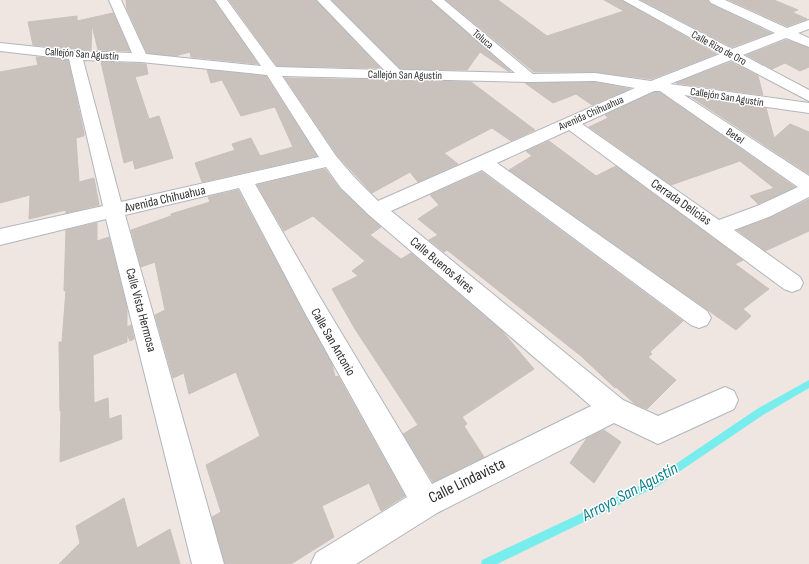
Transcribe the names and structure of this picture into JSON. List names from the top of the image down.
{
  "streets": {
    "street": [
      "Toluca",
      "Calle Rizo de Oro",
      "Callejón San Agustín",
      "Avenida Chihuahua",
      "Betel",
      "Cerrada Delicias",
      "Calle Buenos Aires",
      "Calle Vista Hermosa",
      "Calle San Antonio",
      "Calle Lindavista"
    ]
  },
  "crossings": [
    ["Toluca", "Callejón San Agustín"],
    ["Calle Rizo de Oro", "Avenida Chihuahua"],
    ["Callejón San Agustín", "Avenida Chihuahua"],
    ["Callejón San Agustín", "Betel"],
    ["Callejón San Agustín", "Calle Buenos Aires"],
    ["Callejón San Agustín", "Calle Vista Hermosa"],
    ["Avenida Chihuahua", "Betel"],
    ["Avenida Chihuahua", "Cerrada Delicias"],
    ["Avenida Chihuahua", "Calle Buenos Aires"],
    ["Avenida Chihuahua", "Calle Vista Hermosa"],
    ["Avenida Chihuahua", "Calle San Antonio"],
    ["Calle Buenos Aires", "Calle Lindavista"],
    ["Calle San Antonio", "Calle Lindavista"]
  ],
  "water": ["Arroyo San Agustín"]
}
